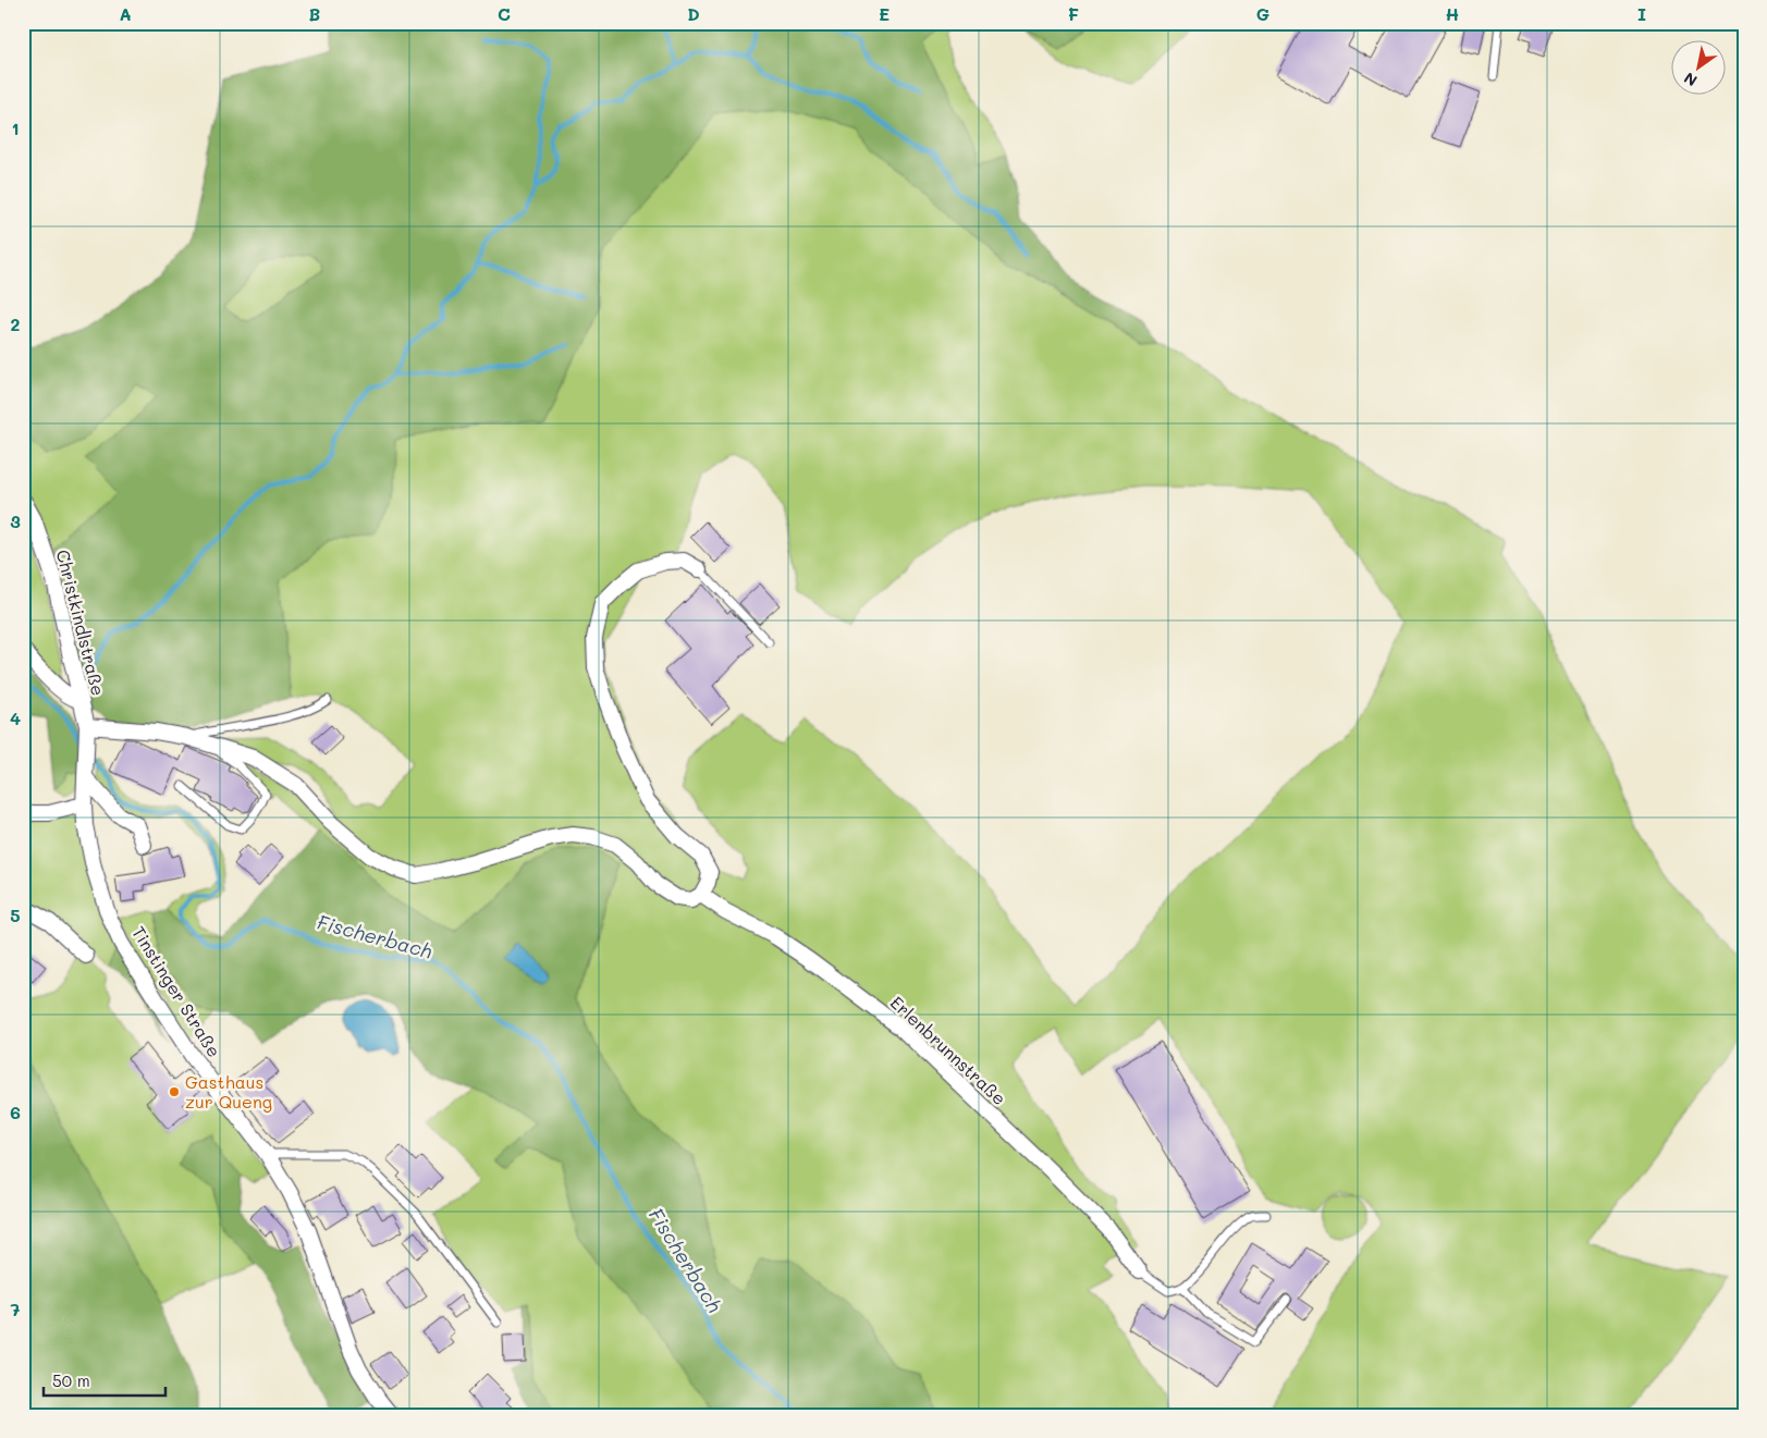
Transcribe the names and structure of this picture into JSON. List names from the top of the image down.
{
  "streets": {
    "street": ["Christkindlstraße", "Tinstinger Straße", "Erlenbrunnstraße"]
  },
  "crossings": [
    ["Christkindlstraße", "Tinstinger Straße"]
  ],
  "water": ["Fischerbach"],
  "places": ["Gasthaus zur Queng"],
  "scale_bar": "50 m",
  "north": "bottom left",
  "grid": {
    "columns": [
      "A",
      "B",
      "C",
      "D",
      "E",
      "F",
      "G",
      "H",
      "I"
    ],
    "rows": [
      "1",
      "2",
      "3",
      "4",
      "5",
      "6",
      "7"
    ]
  }
}
